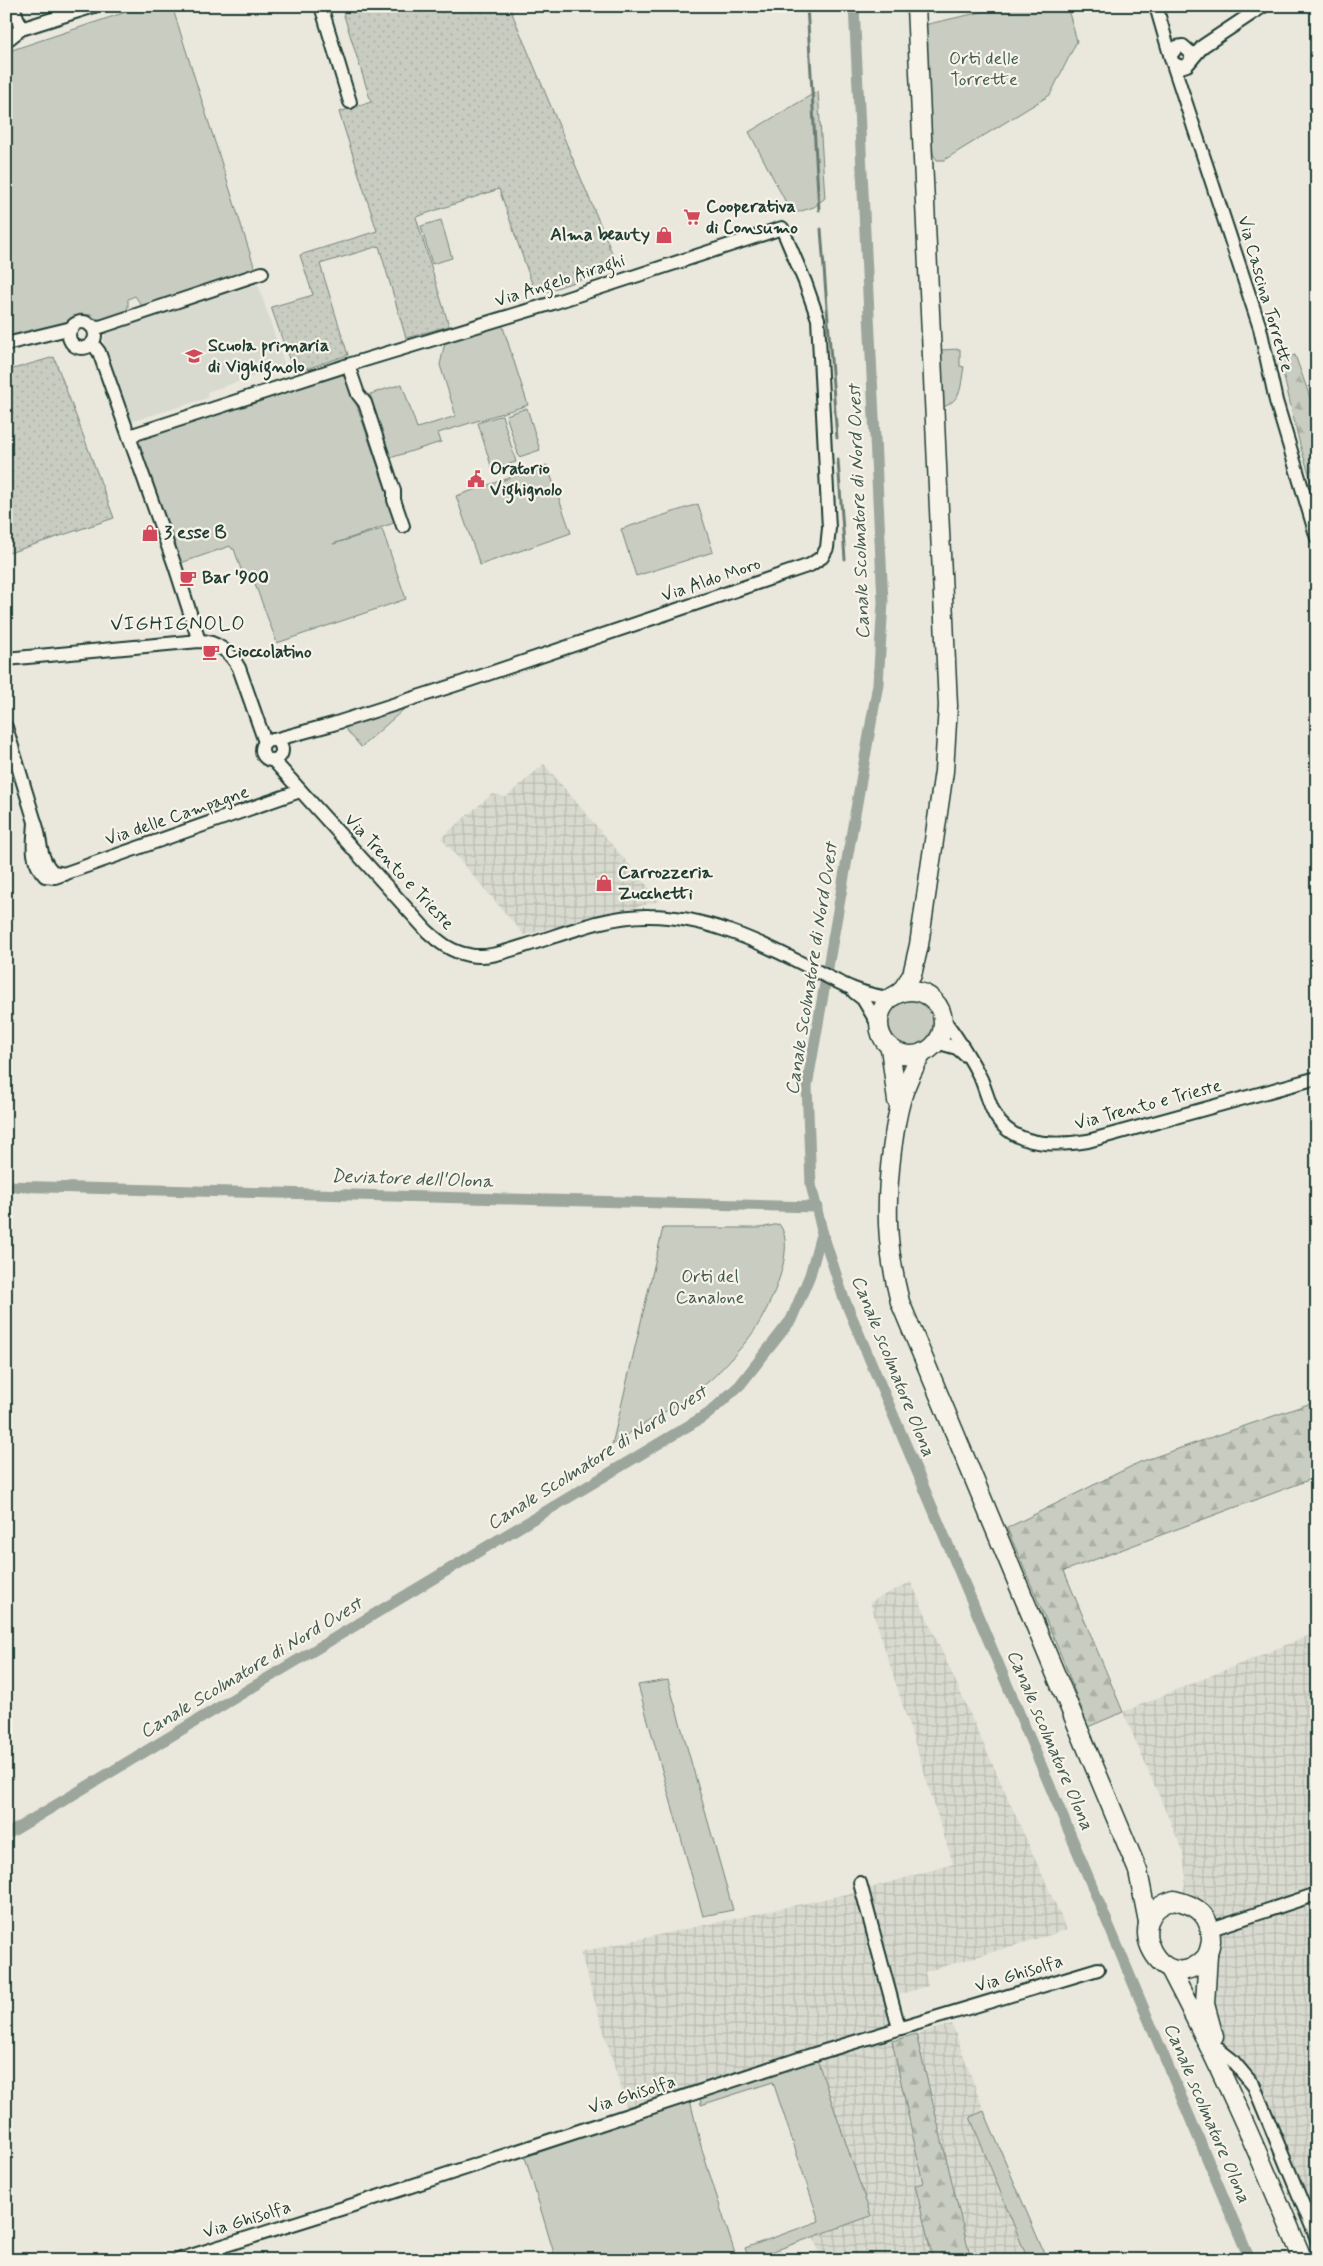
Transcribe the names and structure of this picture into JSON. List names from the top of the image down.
{
  "streets": {
    "street": [
      "Via Angelo Airaghi",
      "Via Cascina Torrette",
      "Via Aldo Moro",
      "Via delle Campagne",
      "Via Trento e Trieste",
      "Via Ghisolfa"
    ]
  },
  "crossings": [
    ["Via Angelo Airaghi", "Via Aldo Moro"],
    ["Via Aldo Moro", "Via Trento e Trieste"],
    ["Via delle Campagne", "Via Trento e Trieste"]
  ],
  "districts": ["VIGHIGNOLO"],
  "water": ["Canale Scolmatore di Nord Ovest", "Deviatore dell'Olona", "Canale scolmatore Olona"],
  "parks": ["Orti delle Torrette", "Orti del Canalone"],
  "places": {
    "supermarket": ["Cooperativa di Consumo"],
    "shop": ["Alma beauty", "3 esse B", "Carrozzeria Zucchetti"],
    "school or university": ["Scuola primaria di Vighignolo"],
    "public building": ["Oratorio Vighignolo"],
    "cafe": ["Bar '900", "Cioccolatino"]
  }
}
